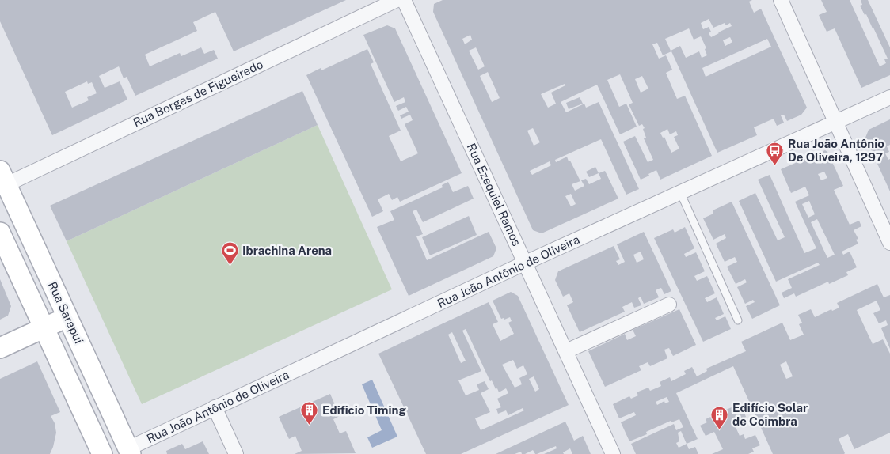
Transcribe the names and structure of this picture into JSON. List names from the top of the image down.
{
  "streets": {
    "main road": ["Rua Sarapuí"],
    "street": ["Rua Borges de Figueiredo", "Rua Ezequiel Ramos", "Rua João Antônio de Oliveira"]
  },
  "crossings": [
    ["Rua Borges de Figueiredo", "Rua Sarapuí"],
    ["Rua Ezequiel Ramos", "Rua João Antônio de Oliveira"],
    ["Rua João Antônio de Oliveira", "Rua Sarapuí"]
  ],
  "places": {
    "bus stop": ["Rua João Antônio De Oliveira, 1297"],
    "sports": ["Ibrachina Arena"],
    "building": ["Edificio Timing", "Edifício Solar de Coimbra"]
  }
}
